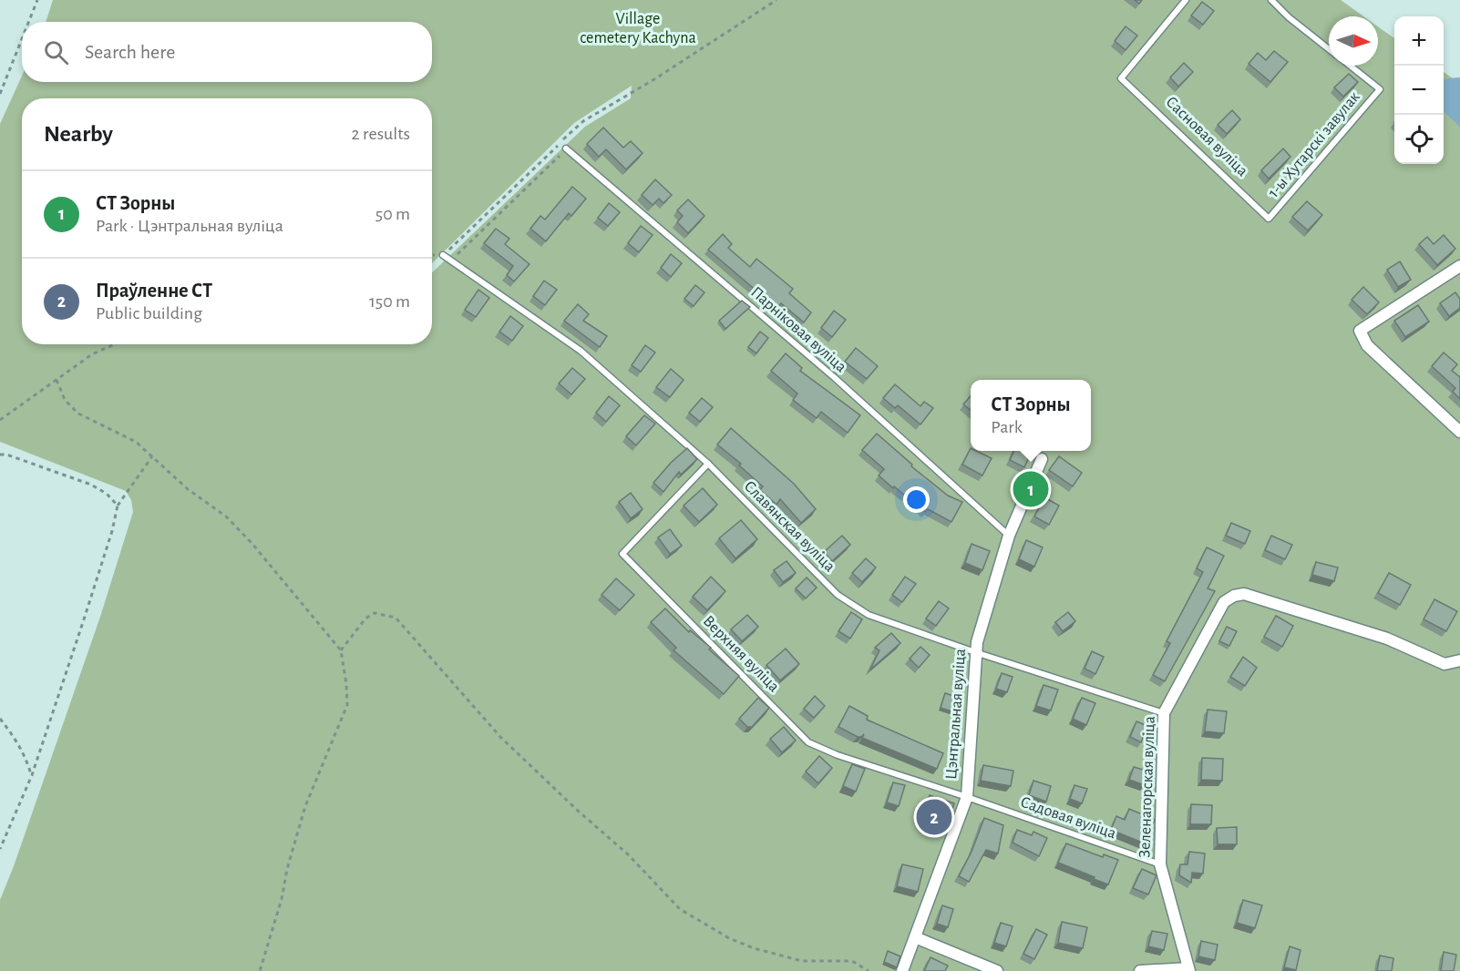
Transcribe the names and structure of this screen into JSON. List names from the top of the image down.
{
  "streets": {
    "street": ["Цэнтральная вуліца", "Зеленагорская вуліца"],
    "lane": [
      "Сасновая вуліца",
      "1-ы Хутарскі завулак",
      "Парніковая вуліца",
      "Славянская вуліца",
      "Верхняя вуліца",
      "Садовая вуліца"
    ]
  },
  "crossings": [
    ["Сасновая вуліца", "1-ы Хутарскі завулак"],
    ["Парніковая вуліца", "Цэнтральная вуліца"],
    ["Славянская вуліца", "Верхняя вуліца"],
    ["Славянская вуліца", "Цэнтральная вуліца"],
    ["Славянская вуліца", "Зеленагорская вуліца"],
    ["Верхняя вуліца", "Цэнтральная вуліца"],
    ["Верхняя вуліца", "Садовая вуліца"],
    ["Цэнтральная вуліца", "Садовая вуліца"],
    ["Зеленагорская вуліца", "Садовая вуліца"]
  ],
  "parks": ["Village cemetery Kachyna"],
  "north": "right",
  "page": {
    "map_buttons": ["+", "−"],
    "search": "Search here",
    "heading": ["Nearby", "2 results"],
    "list": [
      {
        "mark": "1",
        "name": "СТ Зорны",
        "note": "Park · Цэнтральная вуліца",
        "value": "50 m"
      },
      {
        "mark": "2",
        "name": "Праўленне СТ",
        "note": "Public building",
        "value": "150 m"
      }
    ],
    "popup": ["СТ Зорны", "Park"],
    "pins": ["1", "2"]
  }
}
